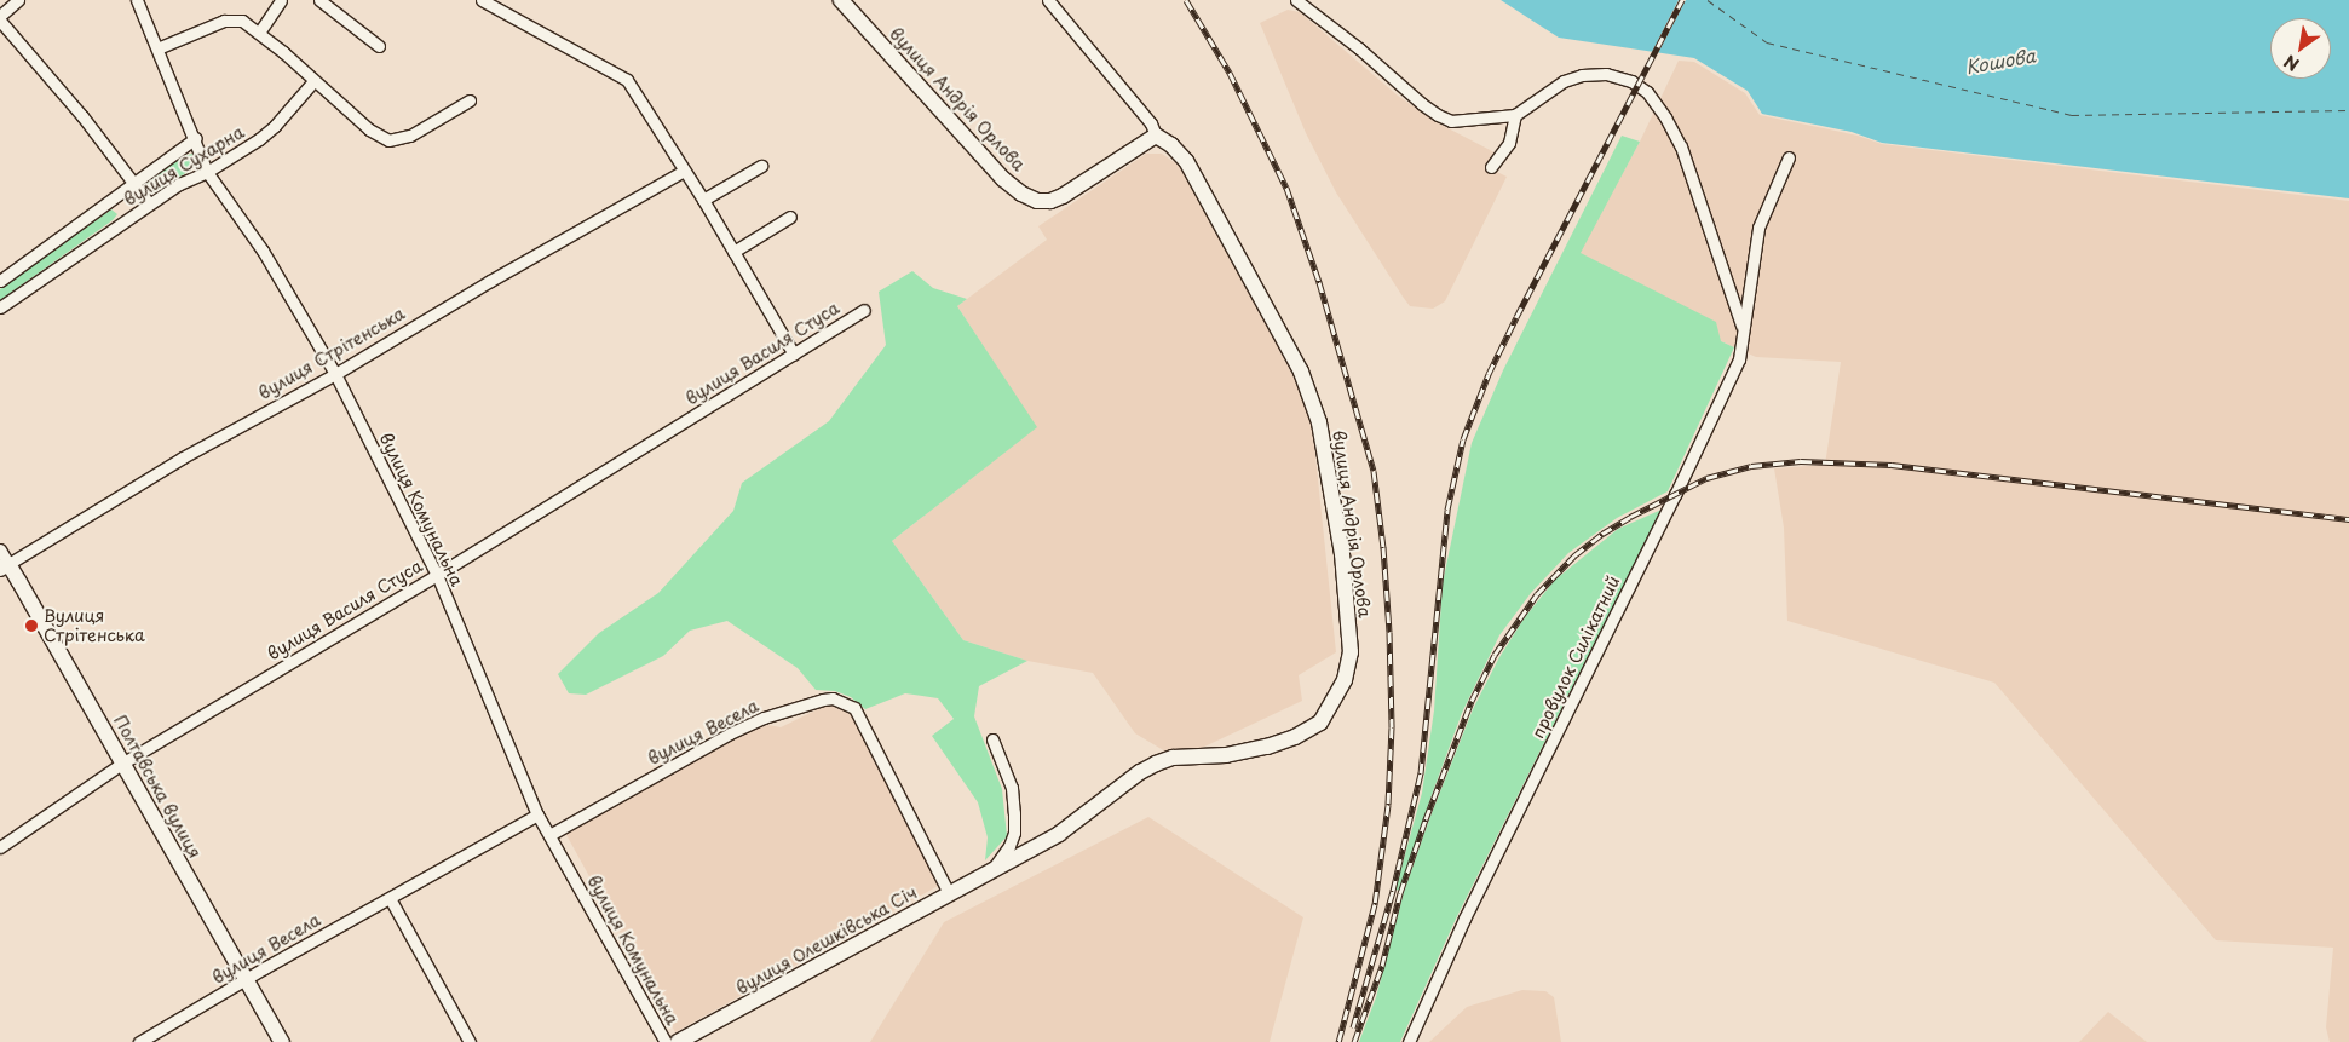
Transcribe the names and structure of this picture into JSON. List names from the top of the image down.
{
  "streets": {
    "street": [
      "вулиця Андрія Орлова",
      "вулиця Сухарна",
      "вулиця Стрітенська",
      "вулиця Василя Стуса",
      "вулиця Комунальна",
      "провулок Силікатний",
      "вулиця Весела",
      "Полтавська вулиця",
      "вулиця Олешківська Січ"
    ]
  },
  "crossings": [
    ["вулиця Андрія Орлова", "вулиця Олешківська Січ"],
    ["вулиця Сухарна", "вулиця Комунальна"],
    ["вулиця Стрітенська", "вулиця Комунальна"],
    ["вулиця Стрітенська", "Полтавська вулиця"],
    ["вулиця Василя Стуса", "вулиця Комунальна"],
    ["вулиця Василя Стуса", "Полтавська вулиця"],
    ["вулиця Комунальна", "вулиця Весела"],
    ["вулиця Весела", "Полтавська вулиця"],
    ["вулиця Весела", "вулиця Олешківська Січ"]
  ],
  "water": ["Кошова"],
  "places": ["Вулиця Стрітенська"],
  "north": "bottom left"
}
